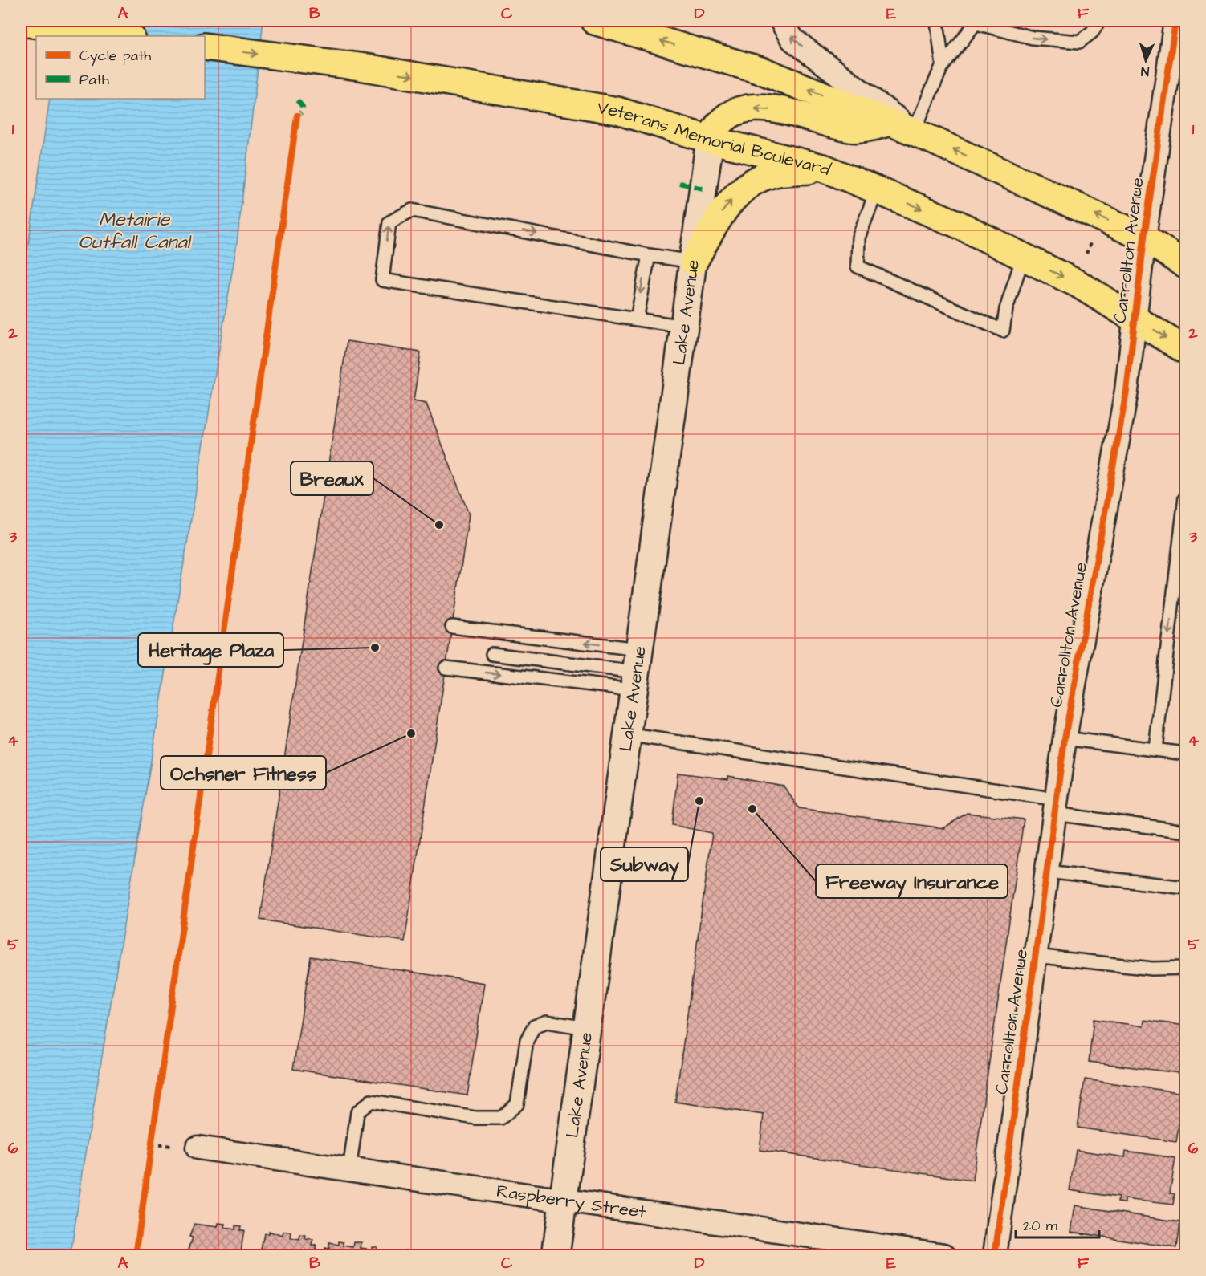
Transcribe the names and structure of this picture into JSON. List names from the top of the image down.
{
  "streets": {
    "main road": ["Veterans Memorial Boulevard"],
    "street": ["Carrollton Avenue", "Lake Avenue", "Raspberry Street"]
  },
  "crossings": [
    ["Veterans Memorial Boulevard", "Carrollton Avenue"],
    ["Veterans Memorial Boulevard", "Lake Avenue"],
    ["Lake Avenue", "Raspberry Street"]
  ],
  "water": ["Metairie Outfall Canal"],
  "places": [
    "Breaux",
    "Heritage Plaza",
    "Ochsner Fitness",
    "Subway",
    "Freeway Insurance"
  ],
  "legend": ["Cycle path", "Path"],
  "scale_bar": "20 m",
  "north": "bottom",
  "grid": {
    "columns": [
      "A",
      "B",
      "C",
      "D",
      "E",
      "F"
    ],
    "rows": [
      "1",
      "2",
      "3",
      "4",
      "5",
      "6"
    ]
  }
}
